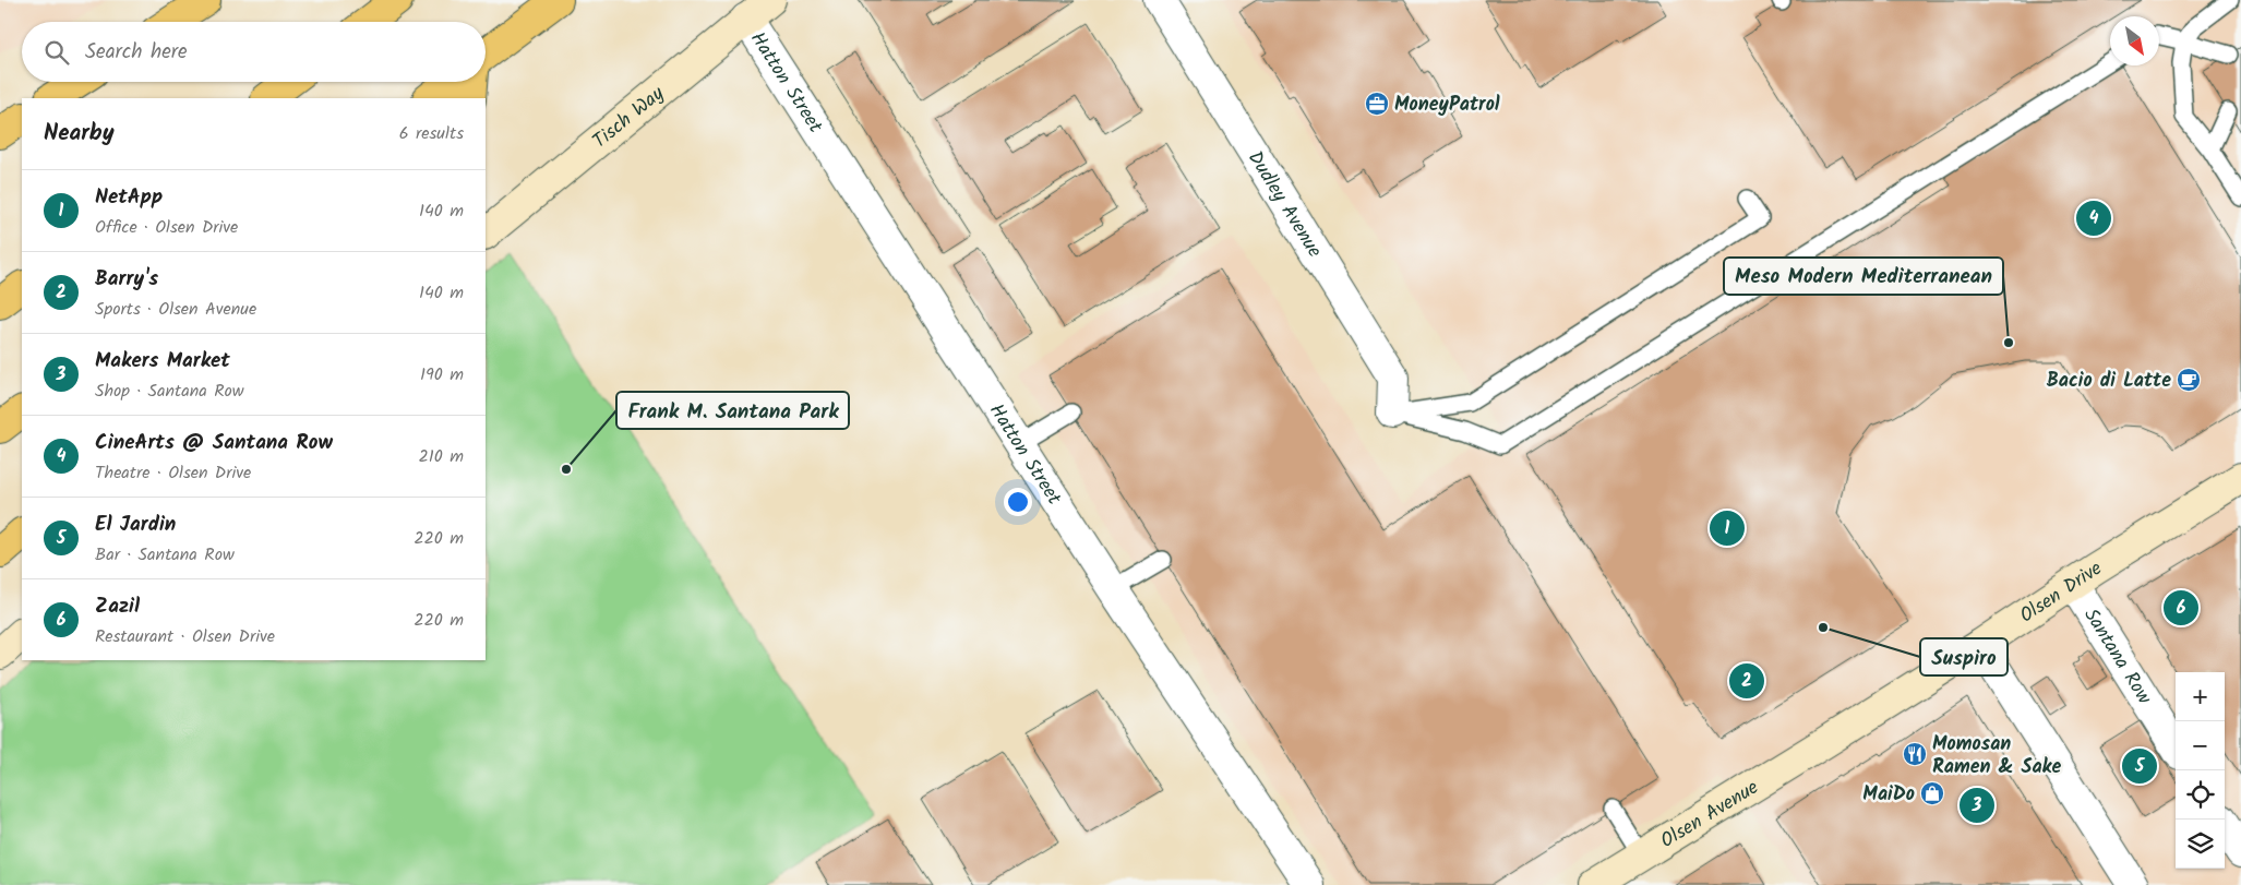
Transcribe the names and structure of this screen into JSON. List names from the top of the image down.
{
  "streets": {
    "street": [
      "Hatton Street",
      "Tisch Way",
      "Dudley Avenue",
      "Olsen Drive",
      "Santana Row",
      "Olsen Avenue"
    ]
  },
  "crossings": [
    ["Hatton Street", "Tisch Way"],
    ["Olsen Drive", "Santana Row"],
    ["Olsen Drive", "Olsen Avenue"]
  ],
  "places": {
    "office": ["MoneyPatrol"],
    "other": ["Meso Modern Mediterranean", "Frank M. Santana Park", "Suspiro"],
    "cafe": ["Bacio di Latte"],
    "restaurant": ["Momosan Ramen & Sake"],
    "shop": ["MaiDo"]
  },
  "north": "bottom right",
  "page": {
    "search": "Search here",
    "heading": ["Nearby", "6 results"],
    "list": [
      {
        "mark": "1",
        "name": "NetApp",
        "note": "Office · Olsen Drive",
        "value": "140 m"
      },
      {
        "mark": "2",
        "name": "Barry's",
        "note": "Sports · Olsen Avenue",
        "value": "140 m"
      },
      {
        "mark": "3",
        "name": "Makers Market",
        "note": "Shop · Santana Row",
        "value": "190 m"
      },
      {
        "mark": "4",
        "name": "CineArts @ Santana Row",
        "note": "Theatre · Olsen Drive",
        "value": "210 m"
      },
      {
        "mark": "5",
        "name": "El Jardin",
        "note": "Bar · Santana Row",
        "value": "220 m"
      },
      {
        "mark": "6",
        "name": "Zazil",
        "note": "Restaurant · Olsen Drive",
        "value": "220 m"
      }
    ],
    "pins": [
      "4",
      "1",
      "6",
      "2",
      "5",
      "3"
    ],
    "map_buttons": ["+", "−"]
  }
}
